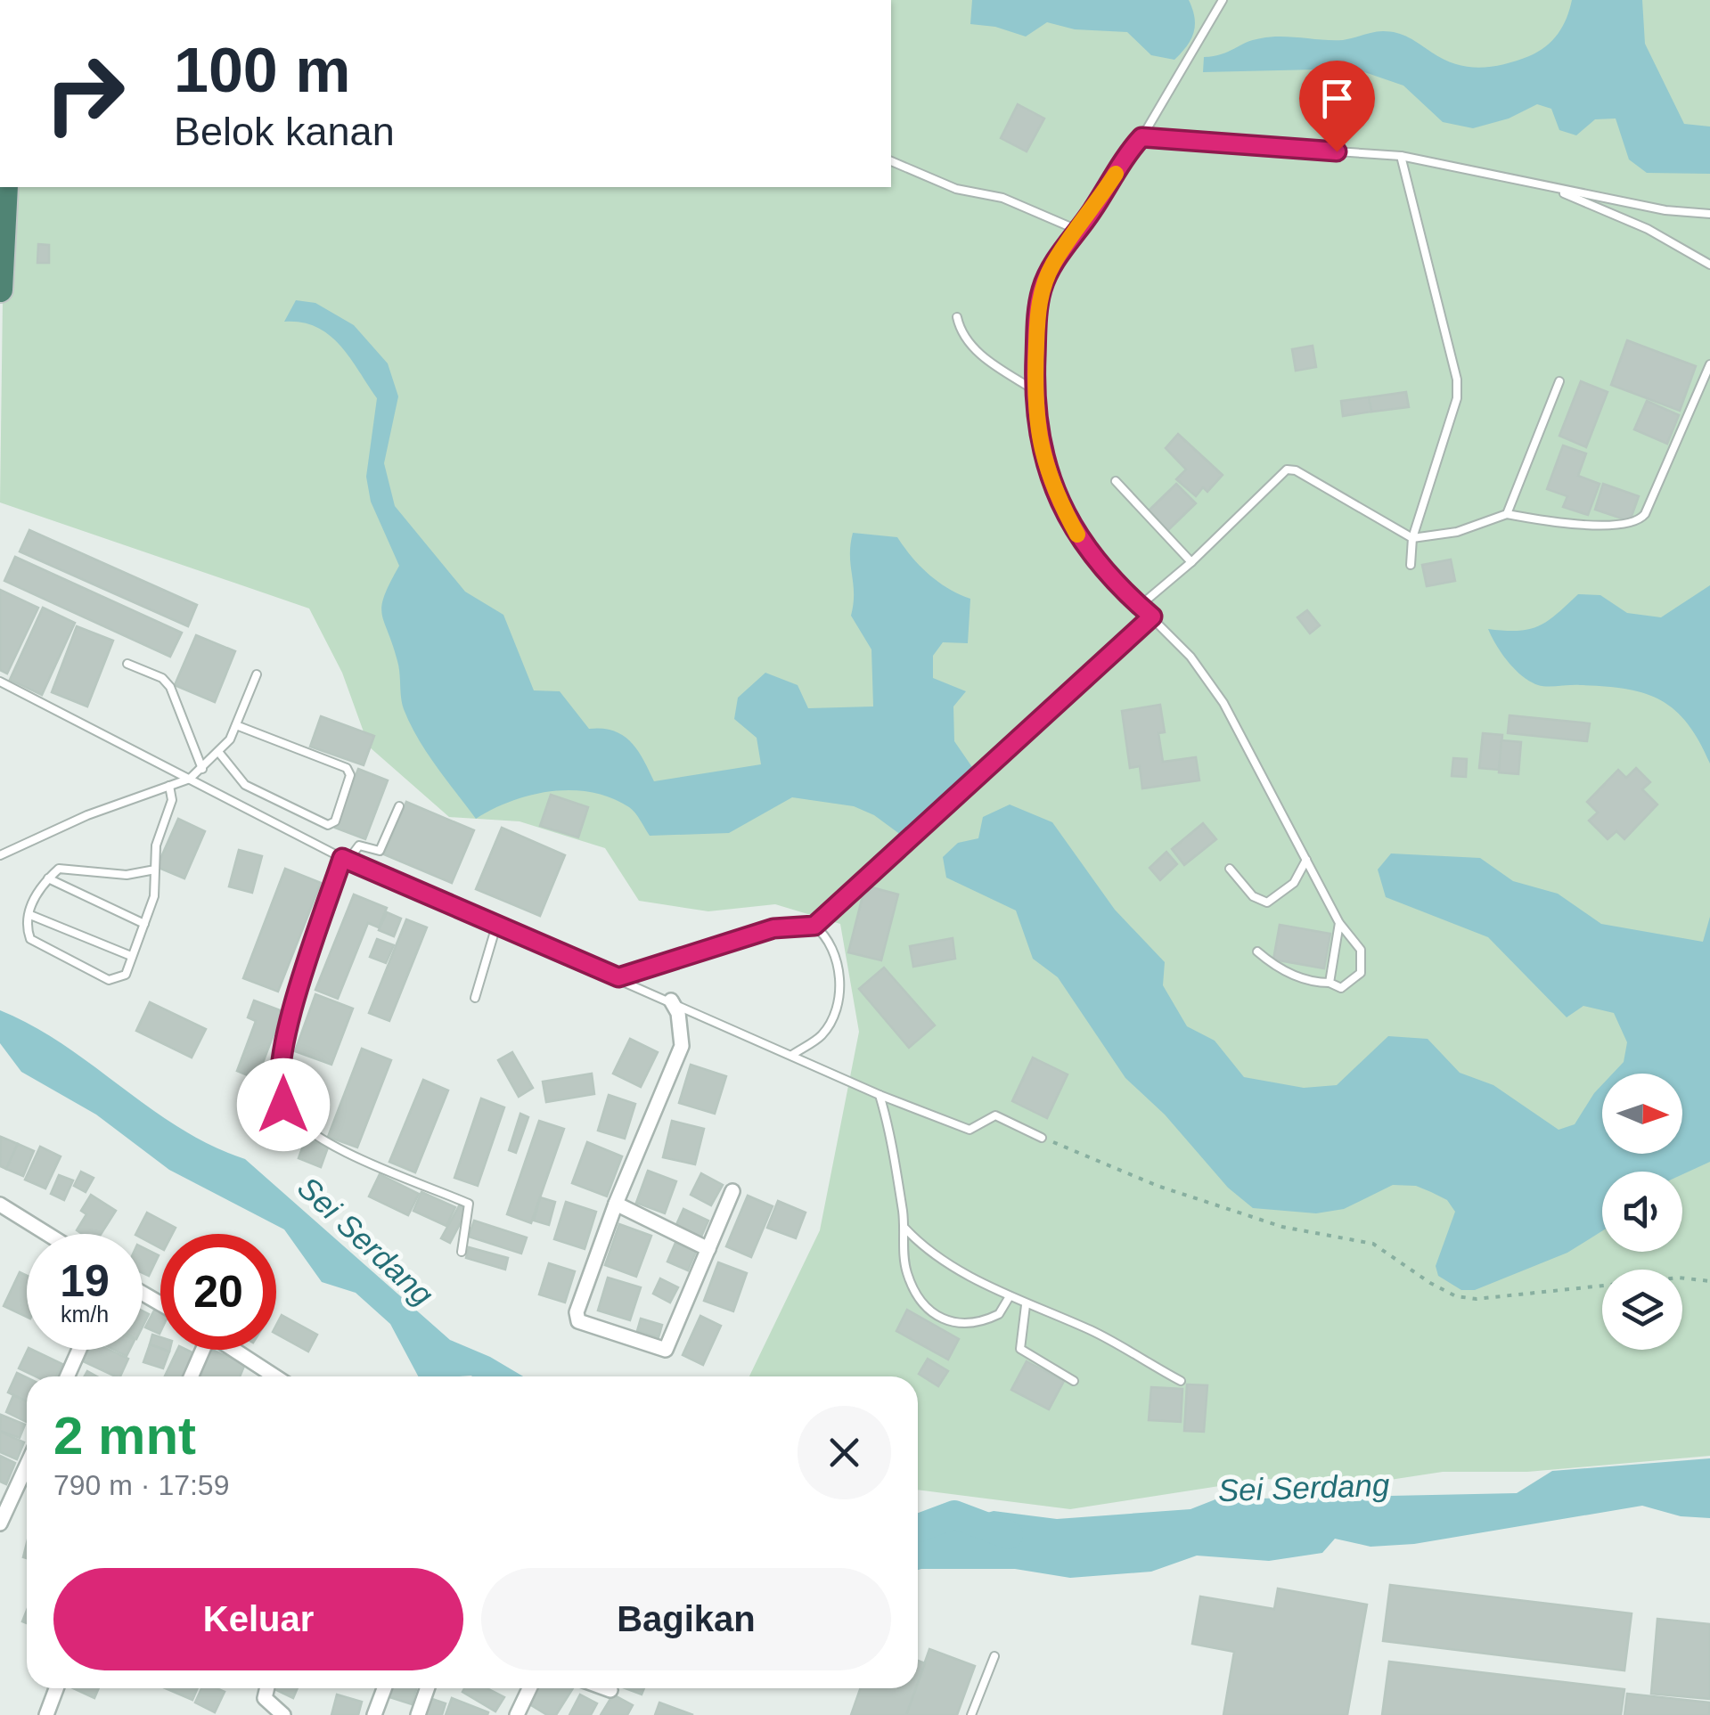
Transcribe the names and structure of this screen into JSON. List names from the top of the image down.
{
  "water": ["Sei Serdang"],
  "north": "right",
  "page": {
    "turn": ["100 m", "Belok kanan"],
    "speed": "19 km/h",
    "limit": "20",
    "heading": ["2 mnt", "790 m · 17:59"],
    "buttons": ["Keluar", "Bagikan"]
  }
}
